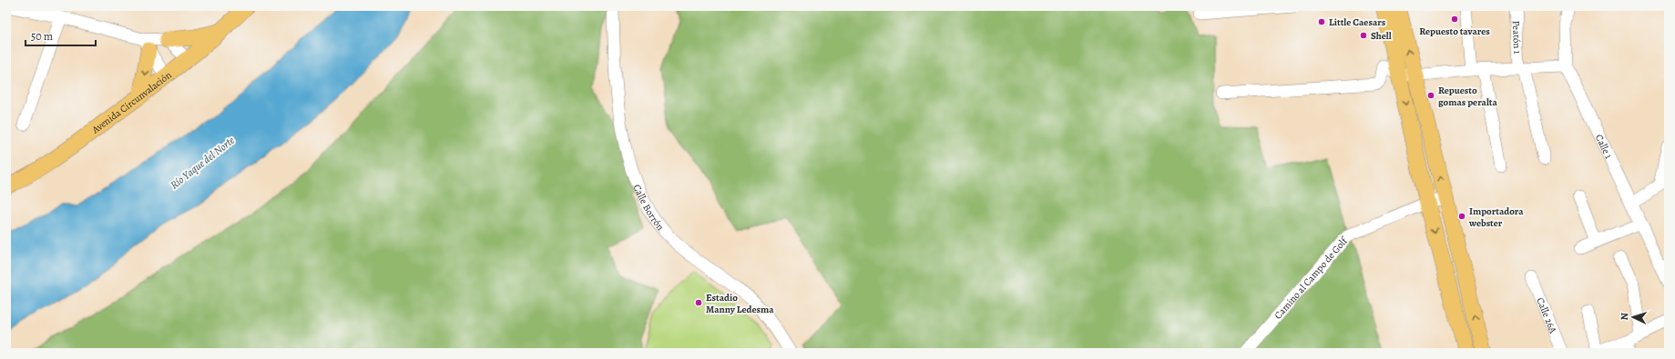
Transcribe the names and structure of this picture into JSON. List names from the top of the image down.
{
  "streets": {
    "main road": ["Avenida Circunvalación"],
    "street": [
      "Peatón 1",
      "Calle 1",
      "Calle Borrón",
      "Camino al Campo de Golf",
      "Calle 26A"
    ]
  },
  "water": ["Río Yaque del Norte"],
  "places": [
    "Repuesto tavares",
    "Little Caesars",
    "Shell",
    "Repuesto gomas peralta",
    "Importadora webster",
    "Estadio Manny Ledesma"
  ],
  "scale_bar": "50 m",
  "north": "left"
}
